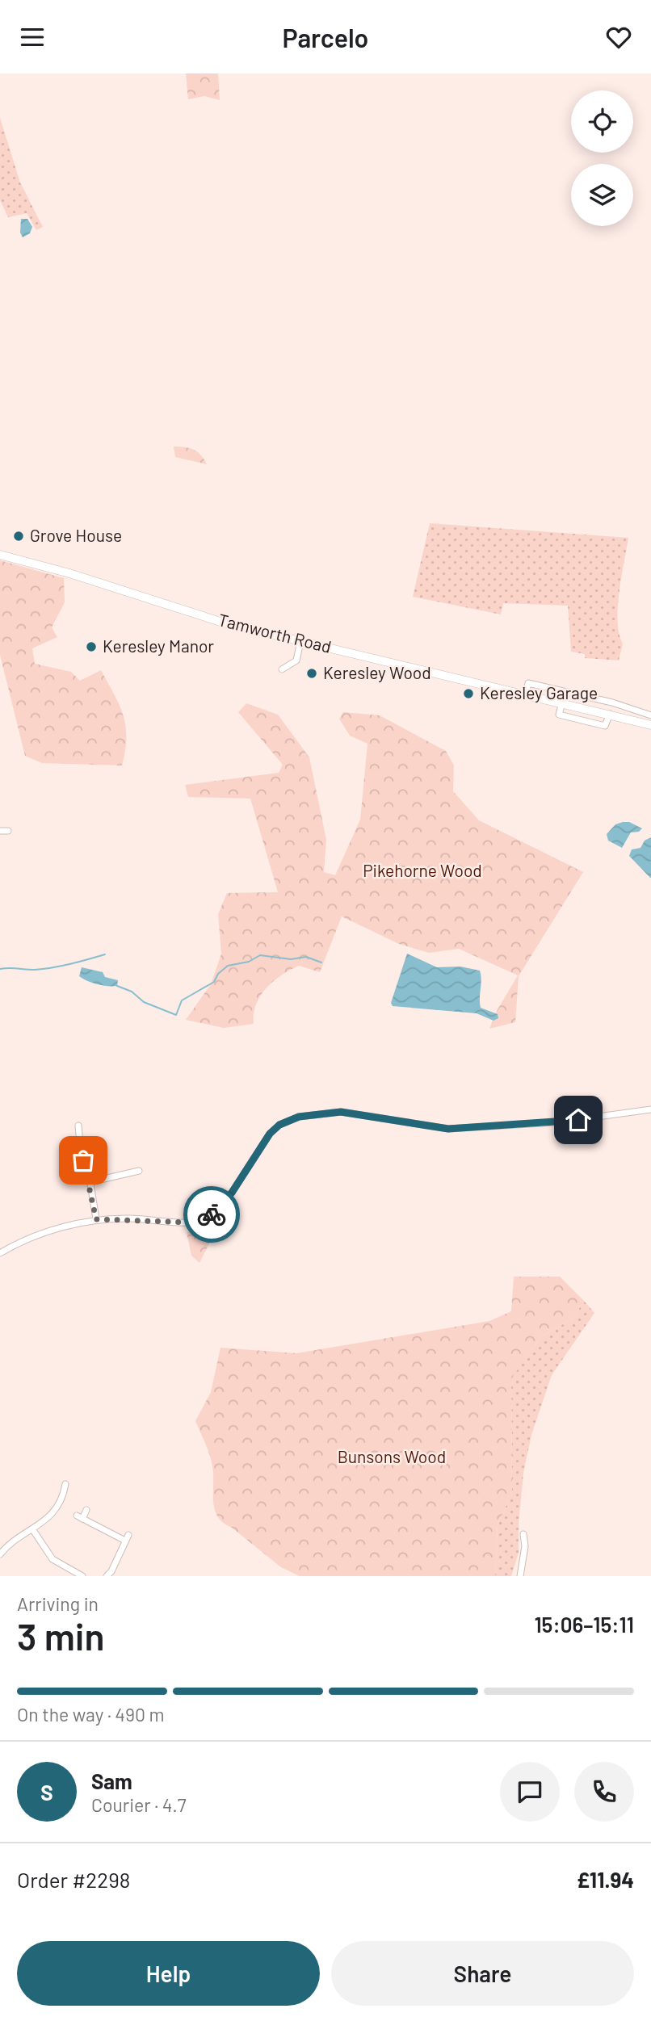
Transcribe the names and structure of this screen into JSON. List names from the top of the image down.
{
  "streets": {
    "main road": ["Tamworth Road"]
  },
  "parks": ["Pikehorne Wood", "Bunsons Wood"],
  "places": [
    "Grove House",
    "Keresley Manor",
    "Keresley Wood",
    "Keresley Garage"
  ],
  "page": {
    "header": "Parcelo",
    "heading": ["3 min", "Arriving in", "15:06–15:11"],
    "panel": [
      "Sam",
      "Courier · 4.7",
      "Order #2298",
      "£11.94"
    ],
    "bar": "On the way · 490 m",
    "round": "S",
    "buttons": ["Help", "Share"]
  }
}
